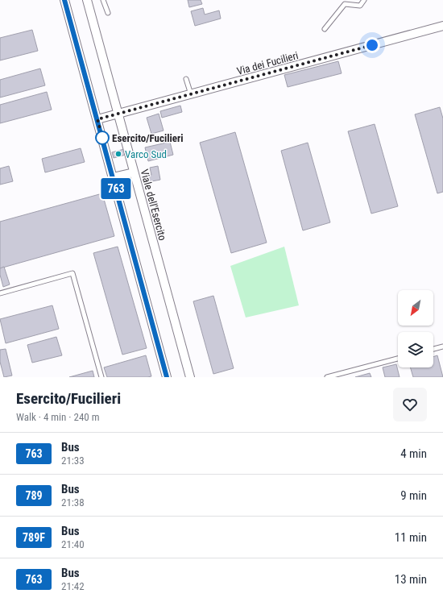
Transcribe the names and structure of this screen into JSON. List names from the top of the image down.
{
  "streets": {
    "street": ["Via dei Fucilieri", "Viale dell'Esercito"]
  },
  "crossings": [
    ["Via dei Fucilieri", "Viale dell'Esercito"]
  ],
  "places": ["Esercito/Fucilieri", "Varco Sud"],
  "lines": ["bus line 763"],
  "north": "bottom left",
  "page": {
    "on_map": "763",
    "heading": ["Esercito/Fucilieri", "Walk · 4 min · 240 m"],
    "list": [
      {
        "mark": "763",
        "name": "Bus",
        "note": "21:33",
        "value": "4 min"
      },
      {
        "mark": "789",
        "name": "Bus",
        "note": "21:38",
        "value": "9 min"
      },
      {
        "mark": "789F",
        "name": "Bus",
        "note": "21:40",
        "value": "11 min"
      },
      {
        "mark": "763",
        "name": "Bus",
        "note": "21:42",
        "value": "13 min"
      }
    ]
  }
}
